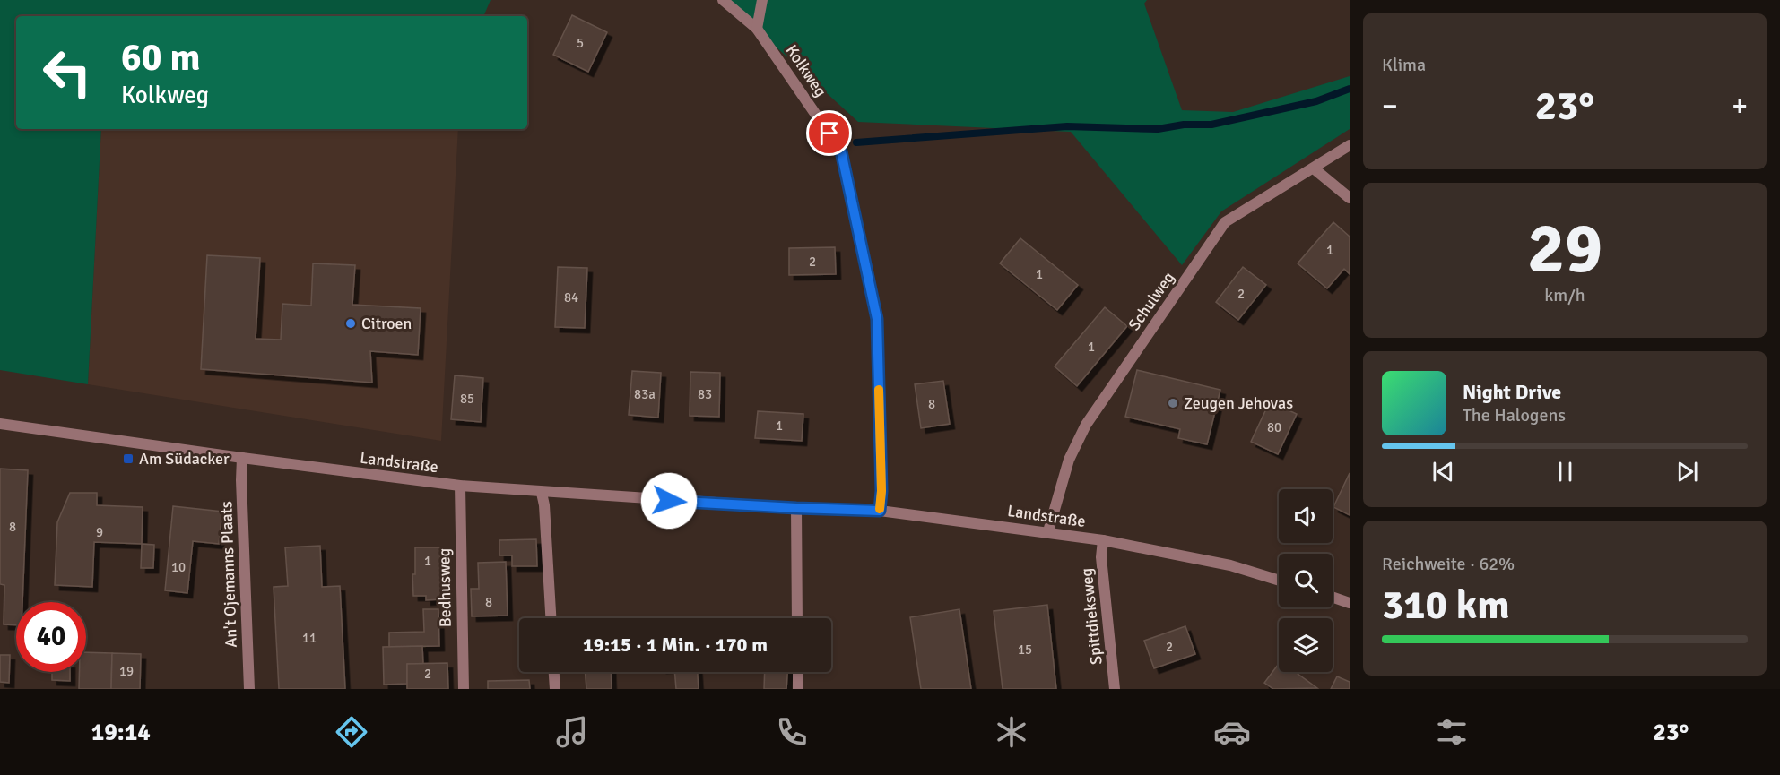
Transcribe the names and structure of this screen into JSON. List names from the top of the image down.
{
  "streets": {
    "street": [
      "Kolkweg",
      "Schulweg",
      "Landstraße",
      "An't Ojemanns Plaats",
      "Bedhusweg",
      "Spittdieksweg"
    ]
  },
  "crossings": [
    ["Kolkweg", "Landstraße"],
    ["Schulweg", "Landstraße"],
    ["Landstraße", "An't Ojemanns Plaats"],
    ["Landstraße", "Bedhusweg"],
    ["Landstraße", "Spittdieksweg"]
  ],
  "places": {
    "other": ["Citroen", "Zeugen Jehovas"],
    "transit": ["Am Südacker"]
  },
  "house_numbers": [
    "5",
    "1",
    "2",
    "1",
    "2",
    "84",
    "1",
    "83a",
    "83",
    "85",
    "8",
    "1",
    "80",
    "8",
    "9",
    "1",
    "10",
    "8",
    "11",
    "2",
    "15",
    "19",
    "2"
  ],
  "page": {
    "tile": [
      "Klima",
      ["29", "km/h"],
      ["Reichweite · 62%", "310 km"]
    ],
    "turn": ["60 m", "Kolkweg"],
    "heat": ["−", "23°", "+"],
    "song": ["Night Drive", "The Halogens"],
    "limit": "40",
    "trip": "19:15 · 1 Min. · 170 m",
    "tabs": ["19:14", "23°"]
  }
}
